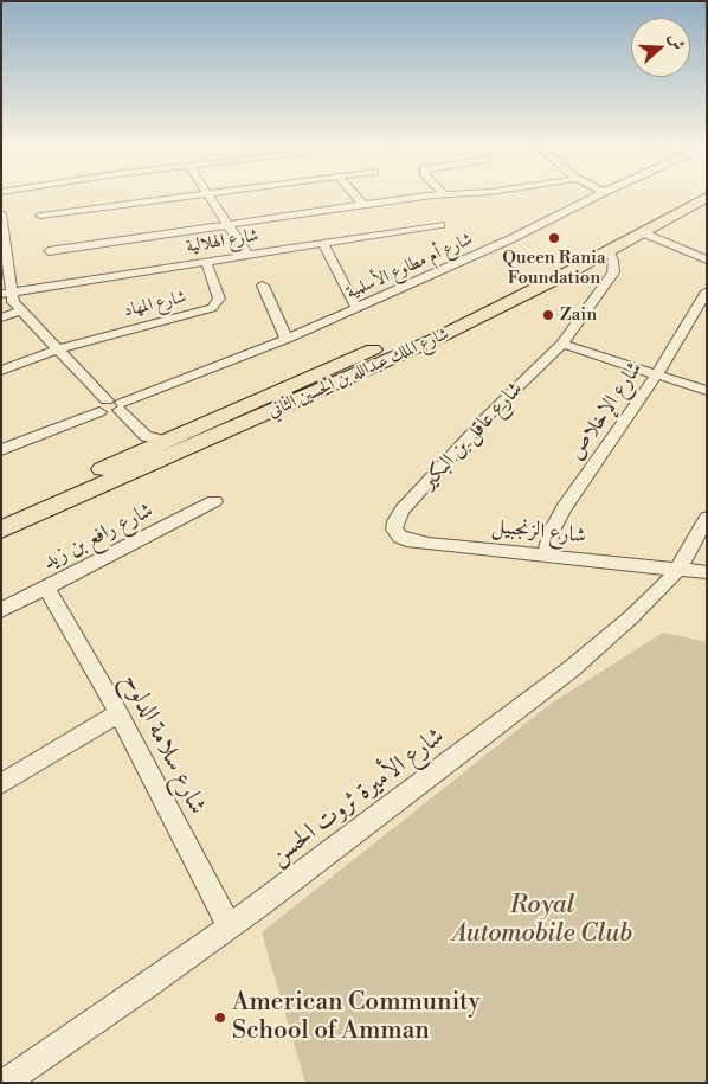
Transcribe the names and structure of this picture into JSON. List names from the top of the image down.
{
  "streets": {
    "highway": ["شارع الملك عبدالله بن الحسين الثاني"],
    "street": [
      "شارع الهلالية",
      "شارع أم مطاوع الأسلمية",
      "شارع المهاد",
      "شارع الإخلاص",
      "شارع عاقل بن البكير",
      "شارع الزنجبيل",
      "شارع رافع بن زيد",
      "شارع سلامة الدلوح",
      "شارع الأميرة ثروت الحسن"
    ]
  },
  "crossings": [
    ["شارع الهلالية", "شارع المهاد"],
    ["شارع الملك عبدالله بن الحسين الثاني", "شارع عاقل بن البكير"],
    ["شارع الإخلاص", "شارع الزنجبيل"],
    ["شارع عاقل بن البكير", "شارع الزنجبيل"],
    ["شارع الزنجبيل", "شارع الأميرة ثروت الحسن"],
    ["شارع رافع بن زيد", "شارع سلامة الدلوح"],
    ["شارع سلامة الدلوح", "شارع الأميرة ثروت الحسن"]
  ],
  "parks": ["Royal Automobile Club"],
  "places": ["Queen Rania Foundation", "Zain", "American Community School of Amman"],
  "north": "right"
}
